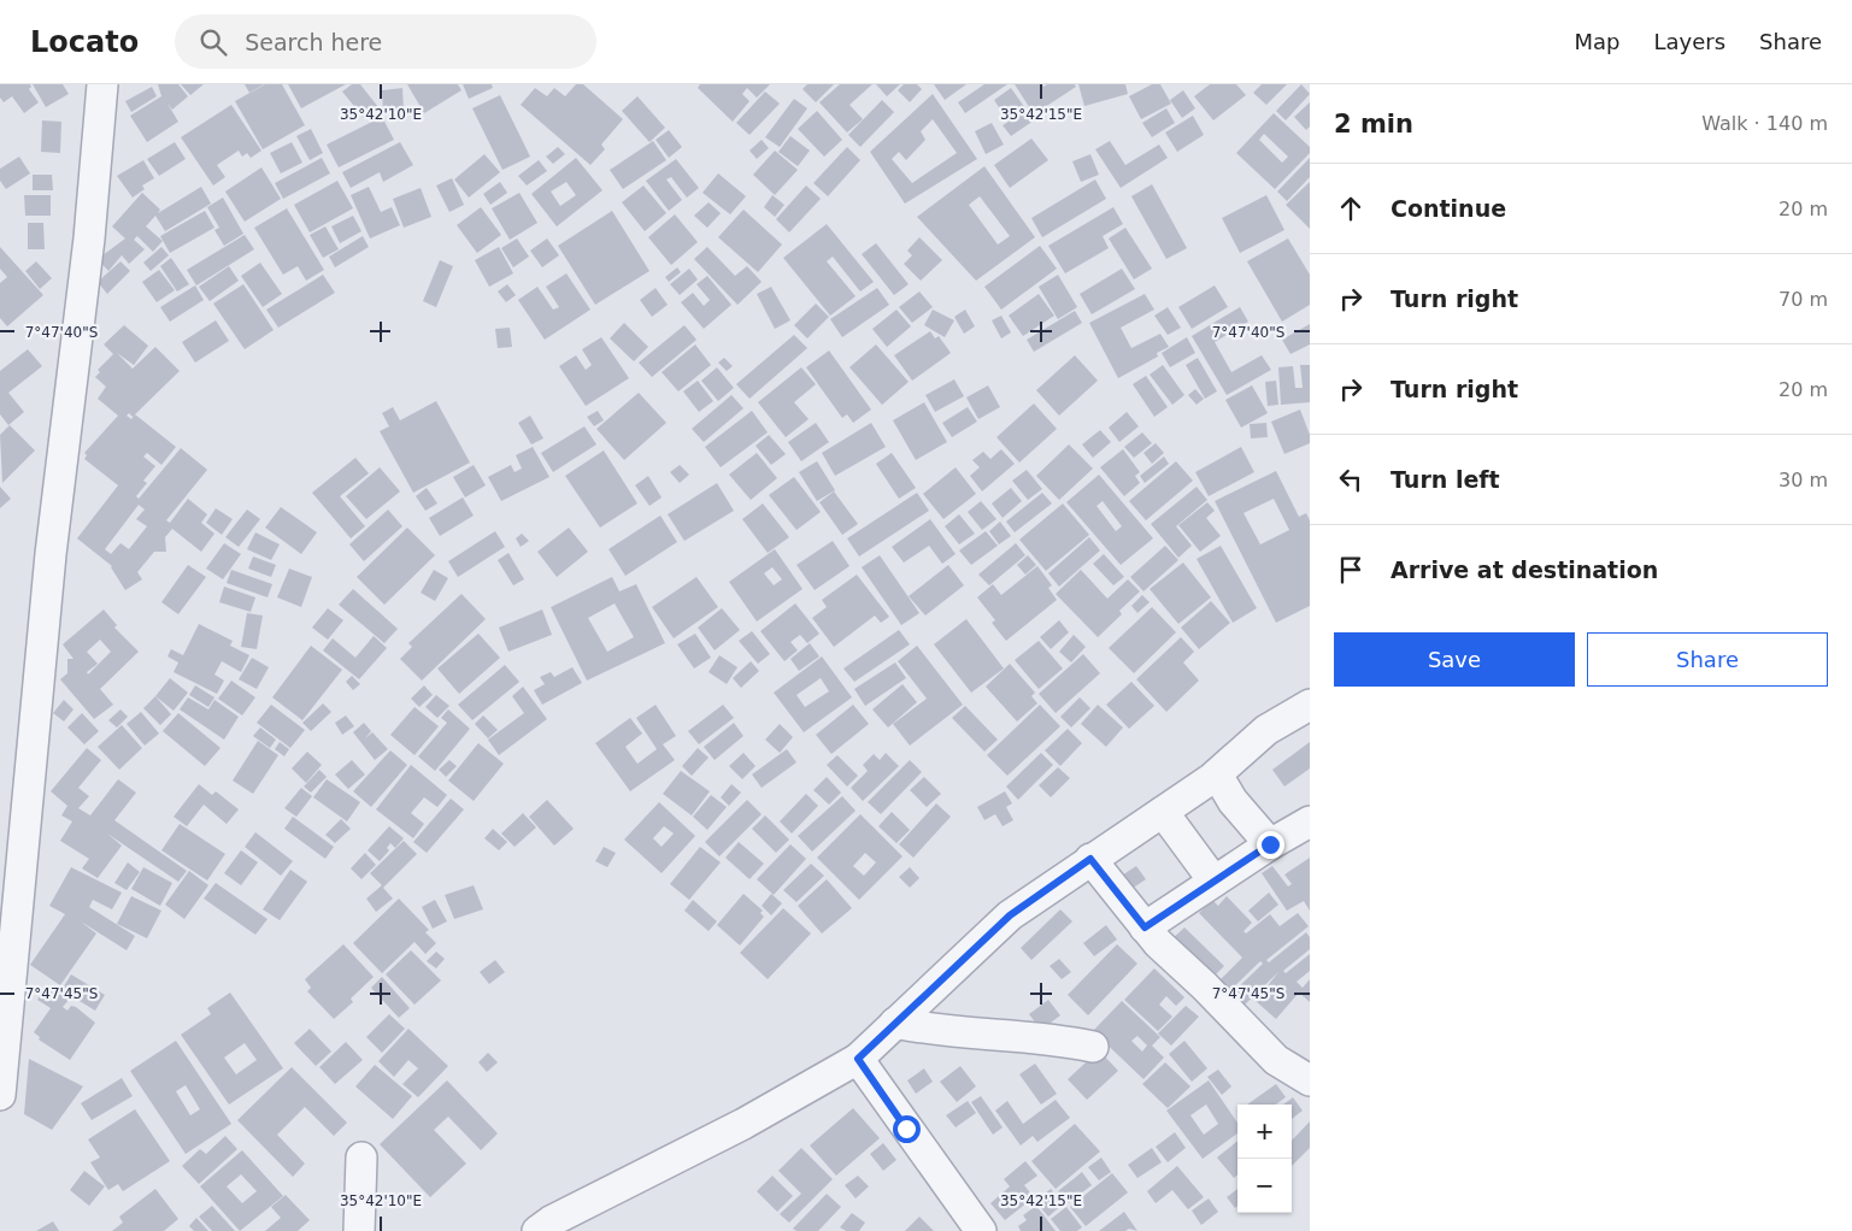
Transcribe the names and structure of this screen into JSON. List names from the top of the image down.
{
  "page": {
    "header": "Locato",
    "search": "Search here",
    "nav": ["Map", "Layers", "Share"],
    "heading": ["2 min", "Walk · 140 m"],
    "list": [
      ["Continue", "20 m"],
      ["Turn right", "70 m"],
      ["Turn right", "20 m"],
      ["Turn left", "30 m"],
      "Arrive at destination"
    ],
    "buttons": ["Save", "Share"],
    "map_buttons": ["+", "−"]
  },
  "coordinates": [
    "35°42'10\"E",
    "35°42'15\"E",
    "7°47'40\"S",
    "7°47'45\"S"
  ]
}
